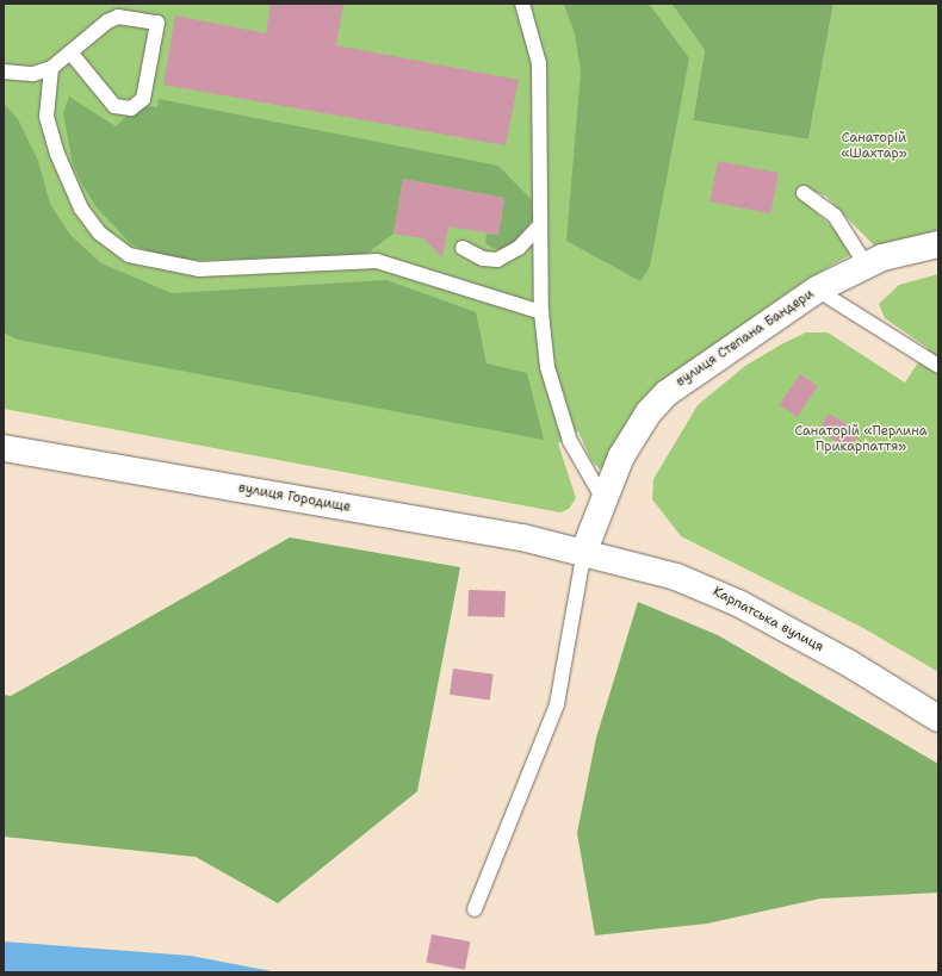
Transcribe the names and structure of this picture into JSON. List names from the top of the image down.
{
  "streets": {
    "street": ["вулиця Степана Бандери", "вулиця Городище", "Карпатська вулиця"]
  },
  "crossings": [
    ["вулиця Степана Бандери", "вулиця Городище"],
    ["вулиця Степана Бандери", "Карпатська вулиця"],
    ["вулиця Городище", "Карпатська вулиця"]
  ],
  "parks": ["Санаторій «Шахтар»", "Санаторій «Перлина Прикарпаття»"]
}
